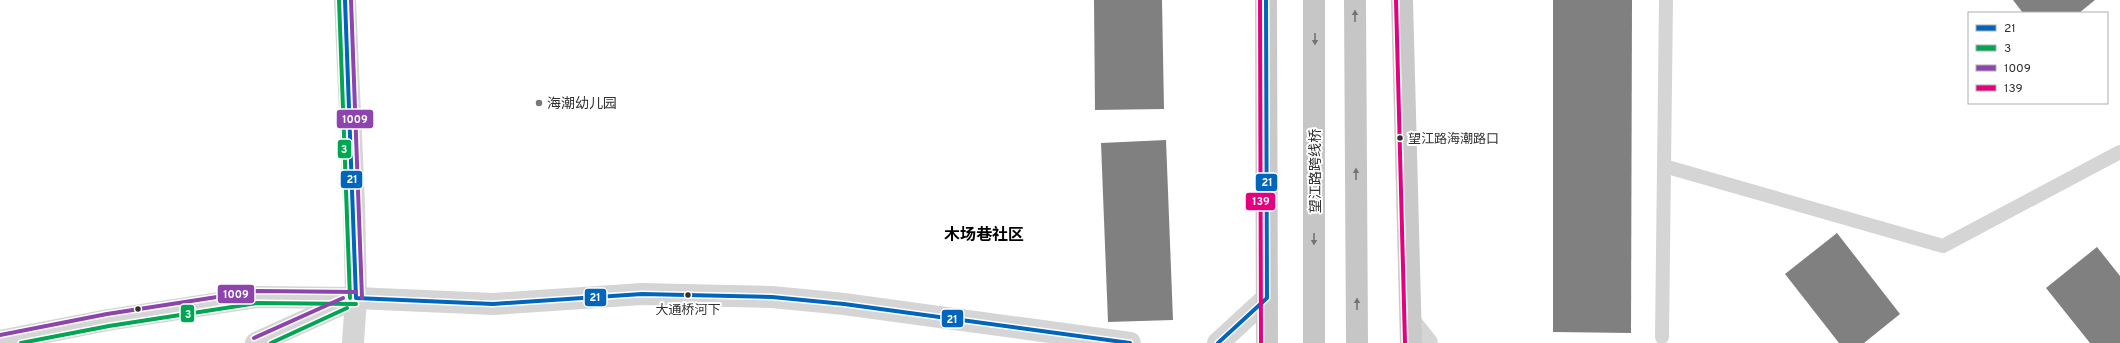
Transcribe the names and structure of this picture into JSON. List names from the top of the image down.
{
  "streets": {
    "highway": ["望江路跨线桥"]
  },
  "districts": ["木场巷社区"],
  "places": ["海潮幼儿园", "望江路海潮路口", "大通桥河下"],
  "lines": [
    "transit line 21",
    "transit line 3",
    "transit line 1009",
    "transit line 139"
  ],
  "legend": [
    "21",
    "3",
    "1009",
    "139"
  ]
}
